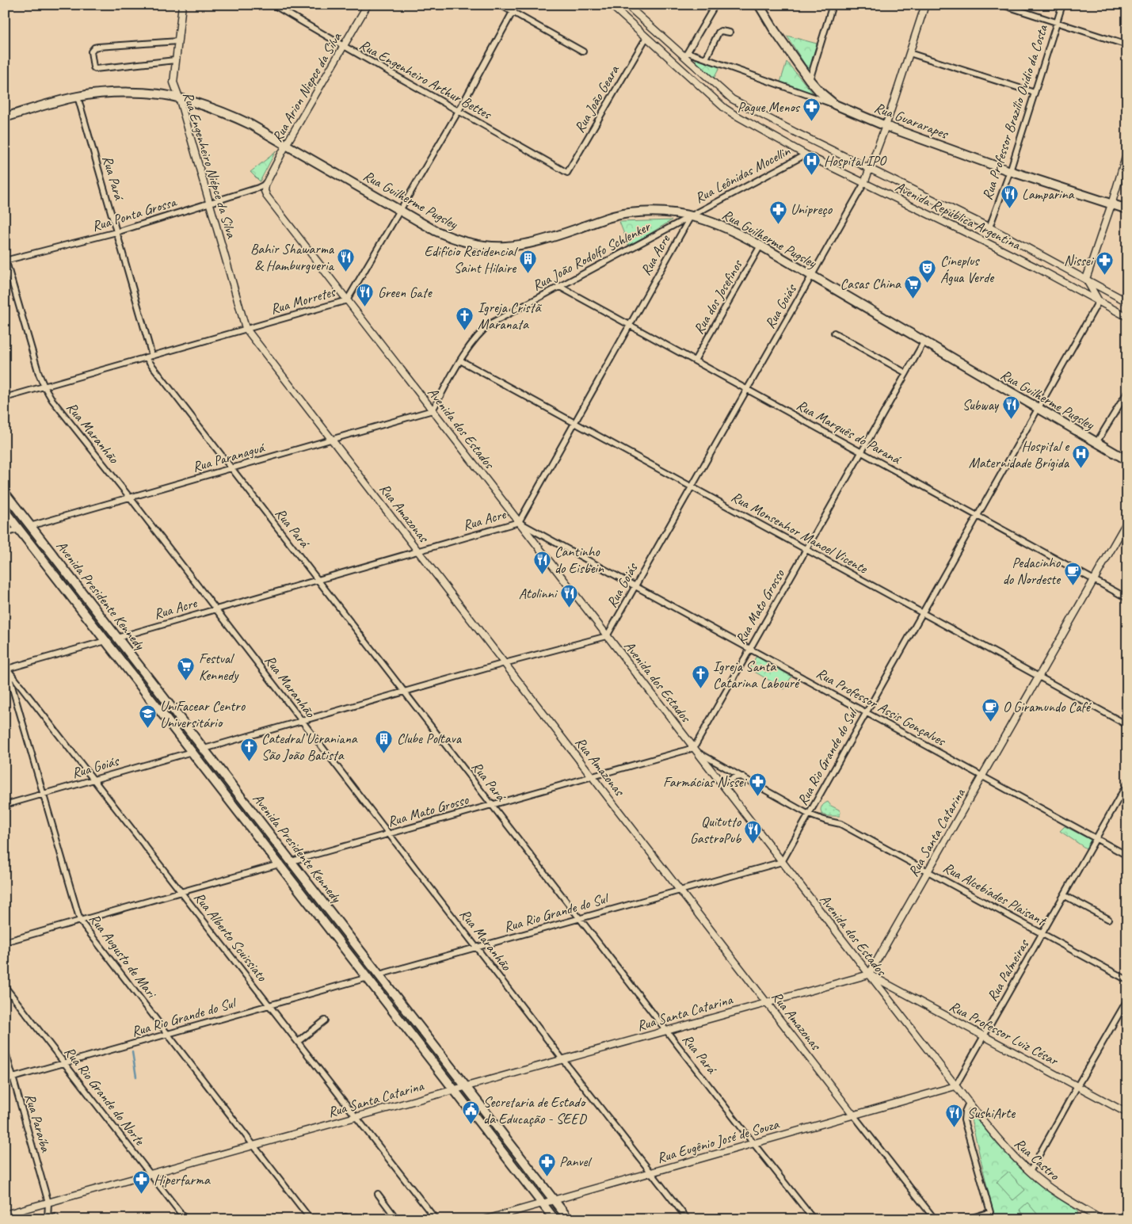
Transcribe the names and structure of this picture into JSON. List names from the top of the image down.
{
  "streets": {
    "main road": ["Rua Guararapes", "Rua Guilherme Pugsley", "Avenida Presidente Kennedy"],
    "street": [
      "Rua Engenheiro Arthur Bettes",
      "Rua Arion Niepce da Silva",
      "Rua João Geara",
      "Rua Professor Brazílio Ovídio da Costa",
      "Rua Engenheiro Niépce da Silva",
      "Rua Leônidas Mocellin",
      "Rua Pará",
      "Rua Ponta Grossa",
      "Avenida República Argentina",
      "Rua Acre",
      "Rua João Rodolfo Schlenker",
      "Rua dos Josefinos",
      "Rua Morretes",
      "Rua Goiás",
      "Avenida dos Estados",
      "Rua Marquês do Paraná",
      "Rua Maranhão",
      "Rua Paranaguá",
      "Rua Amazonas",
      "Rua Monsenhor Manoel Vicente",
      "Rua Mato Grosso",
      "Rua Professor Assis Gonçalves",
      "Rua Rio Grande do Sul",
      "Rua Santa Catarina",
      "Rua Alcebíades Plaisant",
      "Rua Alberto Scuissiato",
      "Rua Augusto de Mari",
      "Rua Palmeiras",
      "Rua Professor Luiz César",
      "Rua Rio Grande do Norte",
      "Rua Paraíba",
      "Rua Eugênio José de Souza",
      "Rua Castro"
    ]
  },
  "crossings": [
    ["Rua Engenheiro Arthur Bettes", "Rua Arion Niepce da Silva"],
    ["Rua Engenheiro Arthur Bettes", "Rua João Geara"],
    ["Rua Engenheiro Arthur Bettes", "Rua Morretes"],
    ["Rua Arion Niepce da Silva", "Rua Guilherme Pugsley"],
    ["Rua Arion Niepce da Silva", "Rua Ponta Grossa"],
    ["Rua Arion Niepce da Silva", "Avenida dos Estados"],
    ["Rua João Geara", "Avenida República Argentina"],
    ["Rua Professor Brazílio Ovídio da Costa", "Rua Guararapes"],
    ["Rua Professor Brazílio Ovídio da Costa", "Avenida República Argentina"],
    ["Rua Guararapes", "Avenida República Argentina"],
    ["Rua Engenheiro Niépce da Silva", "Rua Guilherme Pugsley"],
    ["Rua Engenheiro Niépce da Silva", "Rua Ponta Grossa"],
    ["Rua Engenheiro Niépce da Silva", "Rua Morretes"],
    ["Rua Engenheiro Niépce da Silva", "Rua Amazonas"],
    ["Rua Leônidas Mocellin", "Rua Guilherme Pugsley"],
    ["Rua Leônidas Mocellin", "Avenida República Argentina"],
    ["Rua Leônidas Mocellin", "Rua Acre"],
    ["Rua Leônidas Mocellin", "Rua João Rodolfo Schlenker"],
    ["Rua Pará", "Rua Guilherme Pugsley"],
    ["Rua Pará", "Rua Ponta Grossa"],
    ["Rua Pará", "Rua Acre"],
    ["Rua Pará", "Rua Morretes"],
    ["Rua Pará", "Rua Paranaguá"],
    ["Rua Pará", "Rua Mato Grosso"],
    ["Rua Pará", "Rua Rio Grande do Sul"],
    ["Rua Pará", "Rua Santa Catarina"],
    ["Rua Pará", "Rua Eugênio José de Souza"],
    ["Rua Guilherme Pugsley", "Rua Acre"],
    ["Rua Guilherme Pugsley", "Rua João Rodolfo Schlenker"],
    ["Rua Guilherme Pugsley", "Rua dos Josefinos"],
    ["Rua Guilherme Pugsley", "Rua Morretes"],
    ["Rua Guilherme Pugsley", "Rua Goiás"],
    ["Rua Guilherme Pugsley", "Rua Mato Grosso"],
    ["Rua Guilherme Pugsley", "Rua Rio Grande do Sul"],
    ["Rua Ponta Grossa", "Avenida dos Estados"],
    ["Rua Ponta Grossa", "Rua Maranhão"],
    ["Avenida República Argentina", "Rua Goiás"],
    ["Avenida República Argentina", "Rua Rio Grande do Sul"],
    ["Rua Acre", "Rua João Rodolfo Schlenker"],
    ["Rua Acre", "Avenida dos Estados"],
    ["Rua Acre", "Rua Marquês do Paraná"],
    ["Rua Acre", "Rua Maranhão"],
    ["Rua Acre", "Rua Amazonas"],
    ["Rua Acre", "Rua Monsenhor Manoel Vicente"],
    ["Rua Acre", "Avenida Presidente Kennedy"],
    ["Rua Acre", "Rua Professor Assis Gonçalves"],
    ["Rua João Rodolfo Schlenker", "Avenida dos Estados"],
    ["Rua João Rodolfo Schlenker", "Rua Marquês do Paraná"],
    ["Rua João Rodolfo Schlenker", "Rua Paranaguá"],
    ["Rua João Rodolfo Schlenker", "Rua Monsenhor Manoel Vicente"],
    ["Rua dos Josefinos", "Rua Marquês do Paraná"],
    ["Rua Morretes", "Avenida dos Estados"],
    ["Rua Morretes", "Rua Maranhão"],
    ["Rua Morretes", "Rua Amazonas"],
    ["Rua Goiás", "Avenida dos Estados"],
    ["Rua Goiás", "Rua Marquês do Paraná"],
    ["Rua Goiás", "Rua Monsenhor Manoel Vicente"],
    ["Rua Goiás", "Avenida Presidente Kennedy"],
    ["Rua Goiás", "Rua Professor Assis Gonçalves"],
    ["Rua Goiás", "Rua Alberto Scuissiato"],
    ["Rua Goiás", "Rua Augusto de Mari"],
    ["Avenida dos Estados", "Rua Paranaguá"],
    ["Avenida dos Estados", "Rua Mato Grosso"],
    ["Avenida dos Estados", "Rua Professor Assis Gonçalves"],
    ["Avenida dos Estados", "Rua Rio Grande do Sul"],
    ["Avenida dos Estados", "Rua Santa Catarina"],
    ["Avenida dos Estados", "Rua Alcebíades Plaisant"],
    ["Avenida dos Estados", "Rua Palmeiras"],
    ["Avenida dos Estados", "Rua Professor Luiz César"],
    ["Avenida dos Estados", "Rua Eugênio José de Souza"],
    ["Avenida dos Estados", "Rua Castro"],
    ["Rua Marquês do Paraná", "Rua Mato Grosso"],
    ["Rua Marquês do Paraná", "Rua Rio Grande do Sul"],
    ["Rua Marquês do Paraná", "Rua Santa Catarina"],
    ["Rua Maranhão", "Rua Paranaguá"],
    ["Rua Maranhão", "Rua Mato Grosso"],
    ["Rua Maranhão", "Rua Rio Grande do Sul"],
    ["Rua Maranhão", "Rua Santa Catarina"],
    ["Rua Maranhão", "Rua Eugênio José de Souza"],
    ["Rua Paranaguá", "Rua Amazonas"],
    ["Rua Paranaguá", "Avenida Presidente Kennedy"],
    ["Rua Amazonas", "Rua Mato Grosso"],
    ["Rua Amazonas", "Rua Rio Grande do Sul"],
    ["Rua Amazonas", "Rua Santa Catarina"],
    ["Rua Amazonas", "Rua Eugênio José de Souza"],
    ["Rua Monsenhor Manoel Vicente", "Rua Mato Grosso"],
    ["Rua Monsenhor Manoel Vicente", "Rua Rio Grande do Sul"],
    ["Rua Monsenhor Manoel Vicente", "Rua Santa Catarina"],
    ["Avenida Presidente Kennedy", "Rua Mato Grosso"],
    ["Avenida Presidente Kennedy", "Rua Rio Grande do Sul"],
    ["Avenida Presidente Kennedy", "Rua Santa Catarina"],
    ["Avenida Presidente Kennedy", "Rua Eugênio José de Souza"],
    ["Rua Mato Grosso", "Rua Professor Assis Gonçalves"],
    ["Rua Mato Grosso", "Rua Alcebíades Plaisant"],
    ["Rua Professor Assis Gonçalves", "Rua Rio Grande do Sul"],
    ["Rua Professor Assis Gonçalves", "Rua Santa Catarina"],
    ["Rua Professor Assis Gonçalves", "Rua Palmeiras"],
    ["Rua Rio Grande do Sul", "Rua Alcebíades Plaisant"],
    ["Rua Rio Grande do Sul", "Rua Alberto Scuissiato"],
    ["Rua Rio Grande do Sul", "Rua Augusto de Mari"],
    ["Rua Rio Grande do Sul", "Rua Rio Grande do Norte"],
    ["Rua Rio Grande do Sul", "Rua Paraíba"],
    ["Rua Santa Catarina", "Rua Alcebíades Plaisant"],
    ["Rua Santa Catarina", "Rua Alberto Scuissiato"],
    ["Rua Santa Catarina", "Rua Augusto de Mari"],
    ["Rua Santa Catarina", "Rua Professor Luiz César"],
    ["Rua Santa Catarina", "Rua Rio Grande do Norte"],
    ["Rua Santa Catarina", "Rua Paraíba"],
    ["Rua Alcebíades Plaisant", "Rua Palmeiras"],
    ["Rua Alberto Scuissiato", "Rua Augusto de Mari"],
    ["Rua Palmeiras", "Rua Professor Luiz César"],
    ["Rua Palmeiras", "Rua Eugênio José de Souza"]
  ],
  "places": {
    "pharmacy": [
      "Pague Menos",
      "Unipreço",
      "Nissei",
      "Farmácias Nissei",
      "Panvel",
      "Hiperfarma"
    ],
    "hospital": ["Hospital IPO", "Hospital e Maternidade Brígida"],
    "restaurant": [
      "Lamparina",
      "Bahir Shawarma & Hamburgueria",
      "Green Gate",
      "Subway",
      "Cantinho do Eisbein",
      "Atolinni",
      "Quitutto GastroPub",
      "SushiArte"
    ],
    "building": ["Edifício Residencial Saint Hilaire", "Clube Poltava"],
    "theatre": ["Cineplus Água Verde"],
    "supermarket": ["Casas China", "Festval Kennedy"],
    "church": ["Igreja Cristã Maranata", "Igreja Santa Catarina Labouré", "Catedral Ucraniana São João Batista"],
    "cafe": ["Pedacinho do Nordeste", "O Giramundo Café"],
    "school or university": ["UniFacear Centro Universitário"],
    "public building": ["Secretaria de Estado da Educação - SEED"]
  }
}
